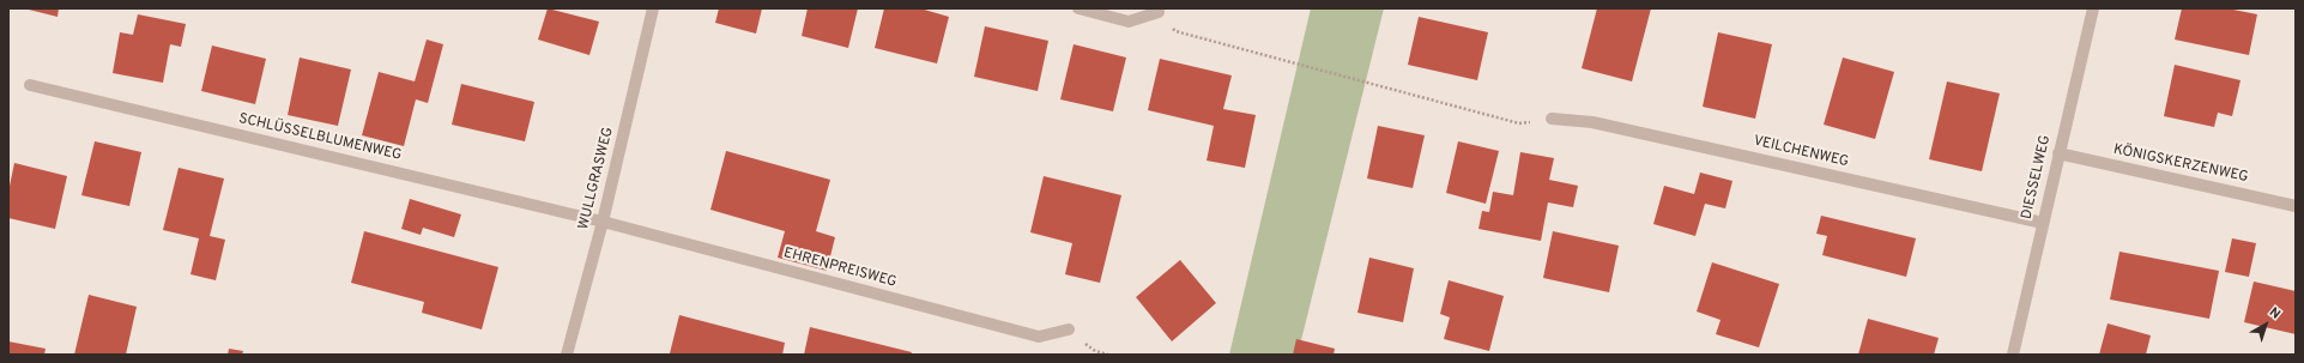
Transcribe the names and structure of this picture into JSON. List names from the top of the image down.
{
  "streets": {
    "street": [
      "SCHLÜSSELBLUMENWEG",
      "VEILCHENWEG",
      "KÖNIGSKERZENWEG",
      "DIESSELWEG",
      "WULLGRASWEG",
      "EHRENPREISWEG"
    ]
  },
  "crossings": [
    ["SCHLÜSSELBLUMENWEG", "WULLGRASWEG"],
    ["SCHLÜSSELBLUMENWEG", "EHRENPREISWEG"],
    ["VEILCHENWEG", "DIESSELWEG"],
    ["KÖNIGSKERZENWEG", "DIESSELWEG"],
    ["WULLGRASWEG", "EHRENPREISWEG"]
  ],
  "north": "top right"
}
